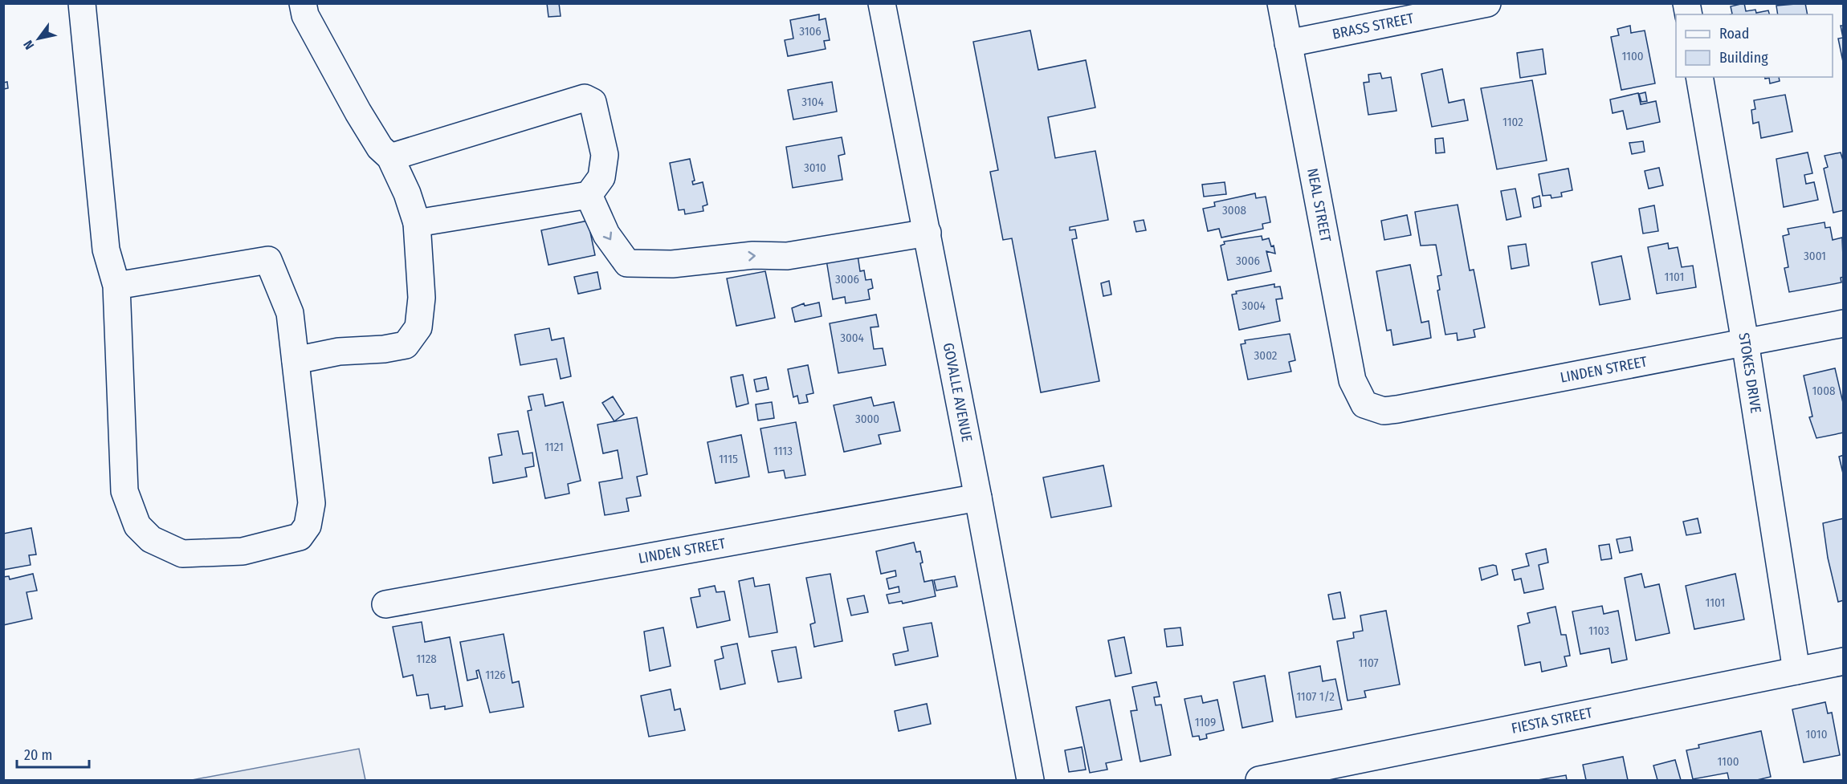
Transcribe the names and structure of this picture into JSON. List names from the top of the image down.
{
  "streets": {
    "street": [
      "BRASS STREET",
      "NEAL STREET",
      "LINDEN STREET",
      "STOKES DRIVE",
      "GOVALLE AVENUE",
      "FIESTA STREET"
    ]
  },
  "crossings": [
    ["BRASS STREET", "NEAL STREET"],
    ["NEAL STREET", "LINDEN STREET"],
    ["LINDEN STREET", "STOKES DRIVE"],
    ["LINDEN STREET", "GOVALLE AVENUE"],
    ["STOKES DRIVE", "FIESTA STREET"]
  ],
  "house_numbers": [
    "3106",
    "1100",
    "3104",
    "1102",
    "3010",
    "3008",
    "3001",
    "3006",
    "1101",
    "3006",
    "3004",
    "3004",
    "3002",
    "1008",
    "3000",
    "1121",
    "1113",
    "1115",
    "1101",
    "1103",
    "1128",
    "1107",
    "1126",
    "1107 1/2",
    "1109",
    "1010",
    "1100"
  ],
  "legend": ["Road", "Building"],
  "scale_bar": "20 m",
  "north": "bottom left"
}
